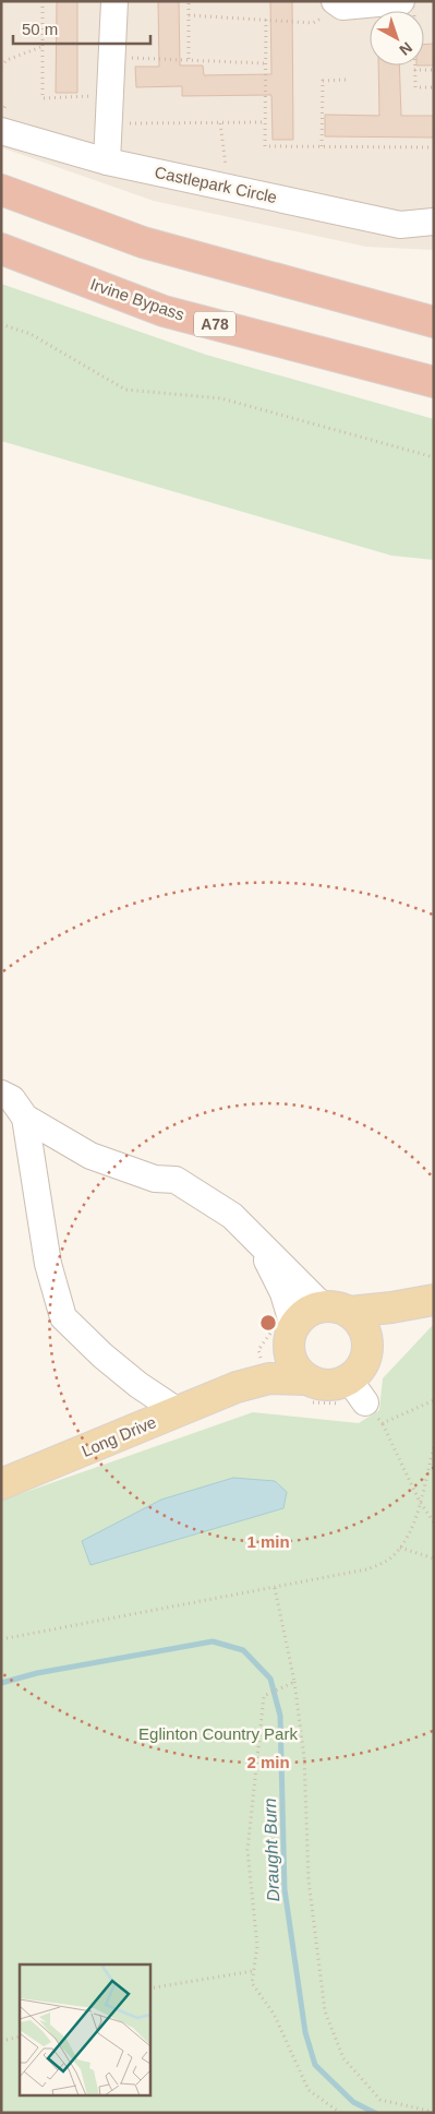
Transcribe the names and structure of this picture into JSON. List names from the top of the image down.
{
  "streets": {
    "highway": ["Irvine Bypass", "A78"],
    "main road": ["Long Drive"],
    "street": ["Castlepark Circle"]
  },
  "water": ["Draught Burn"],
  "parks": ["Eglinton Country Park"],
  "scale_bar": "50 m",
  "north": "bottom right",
  "rings": ["1 min", "2 min"]
}
